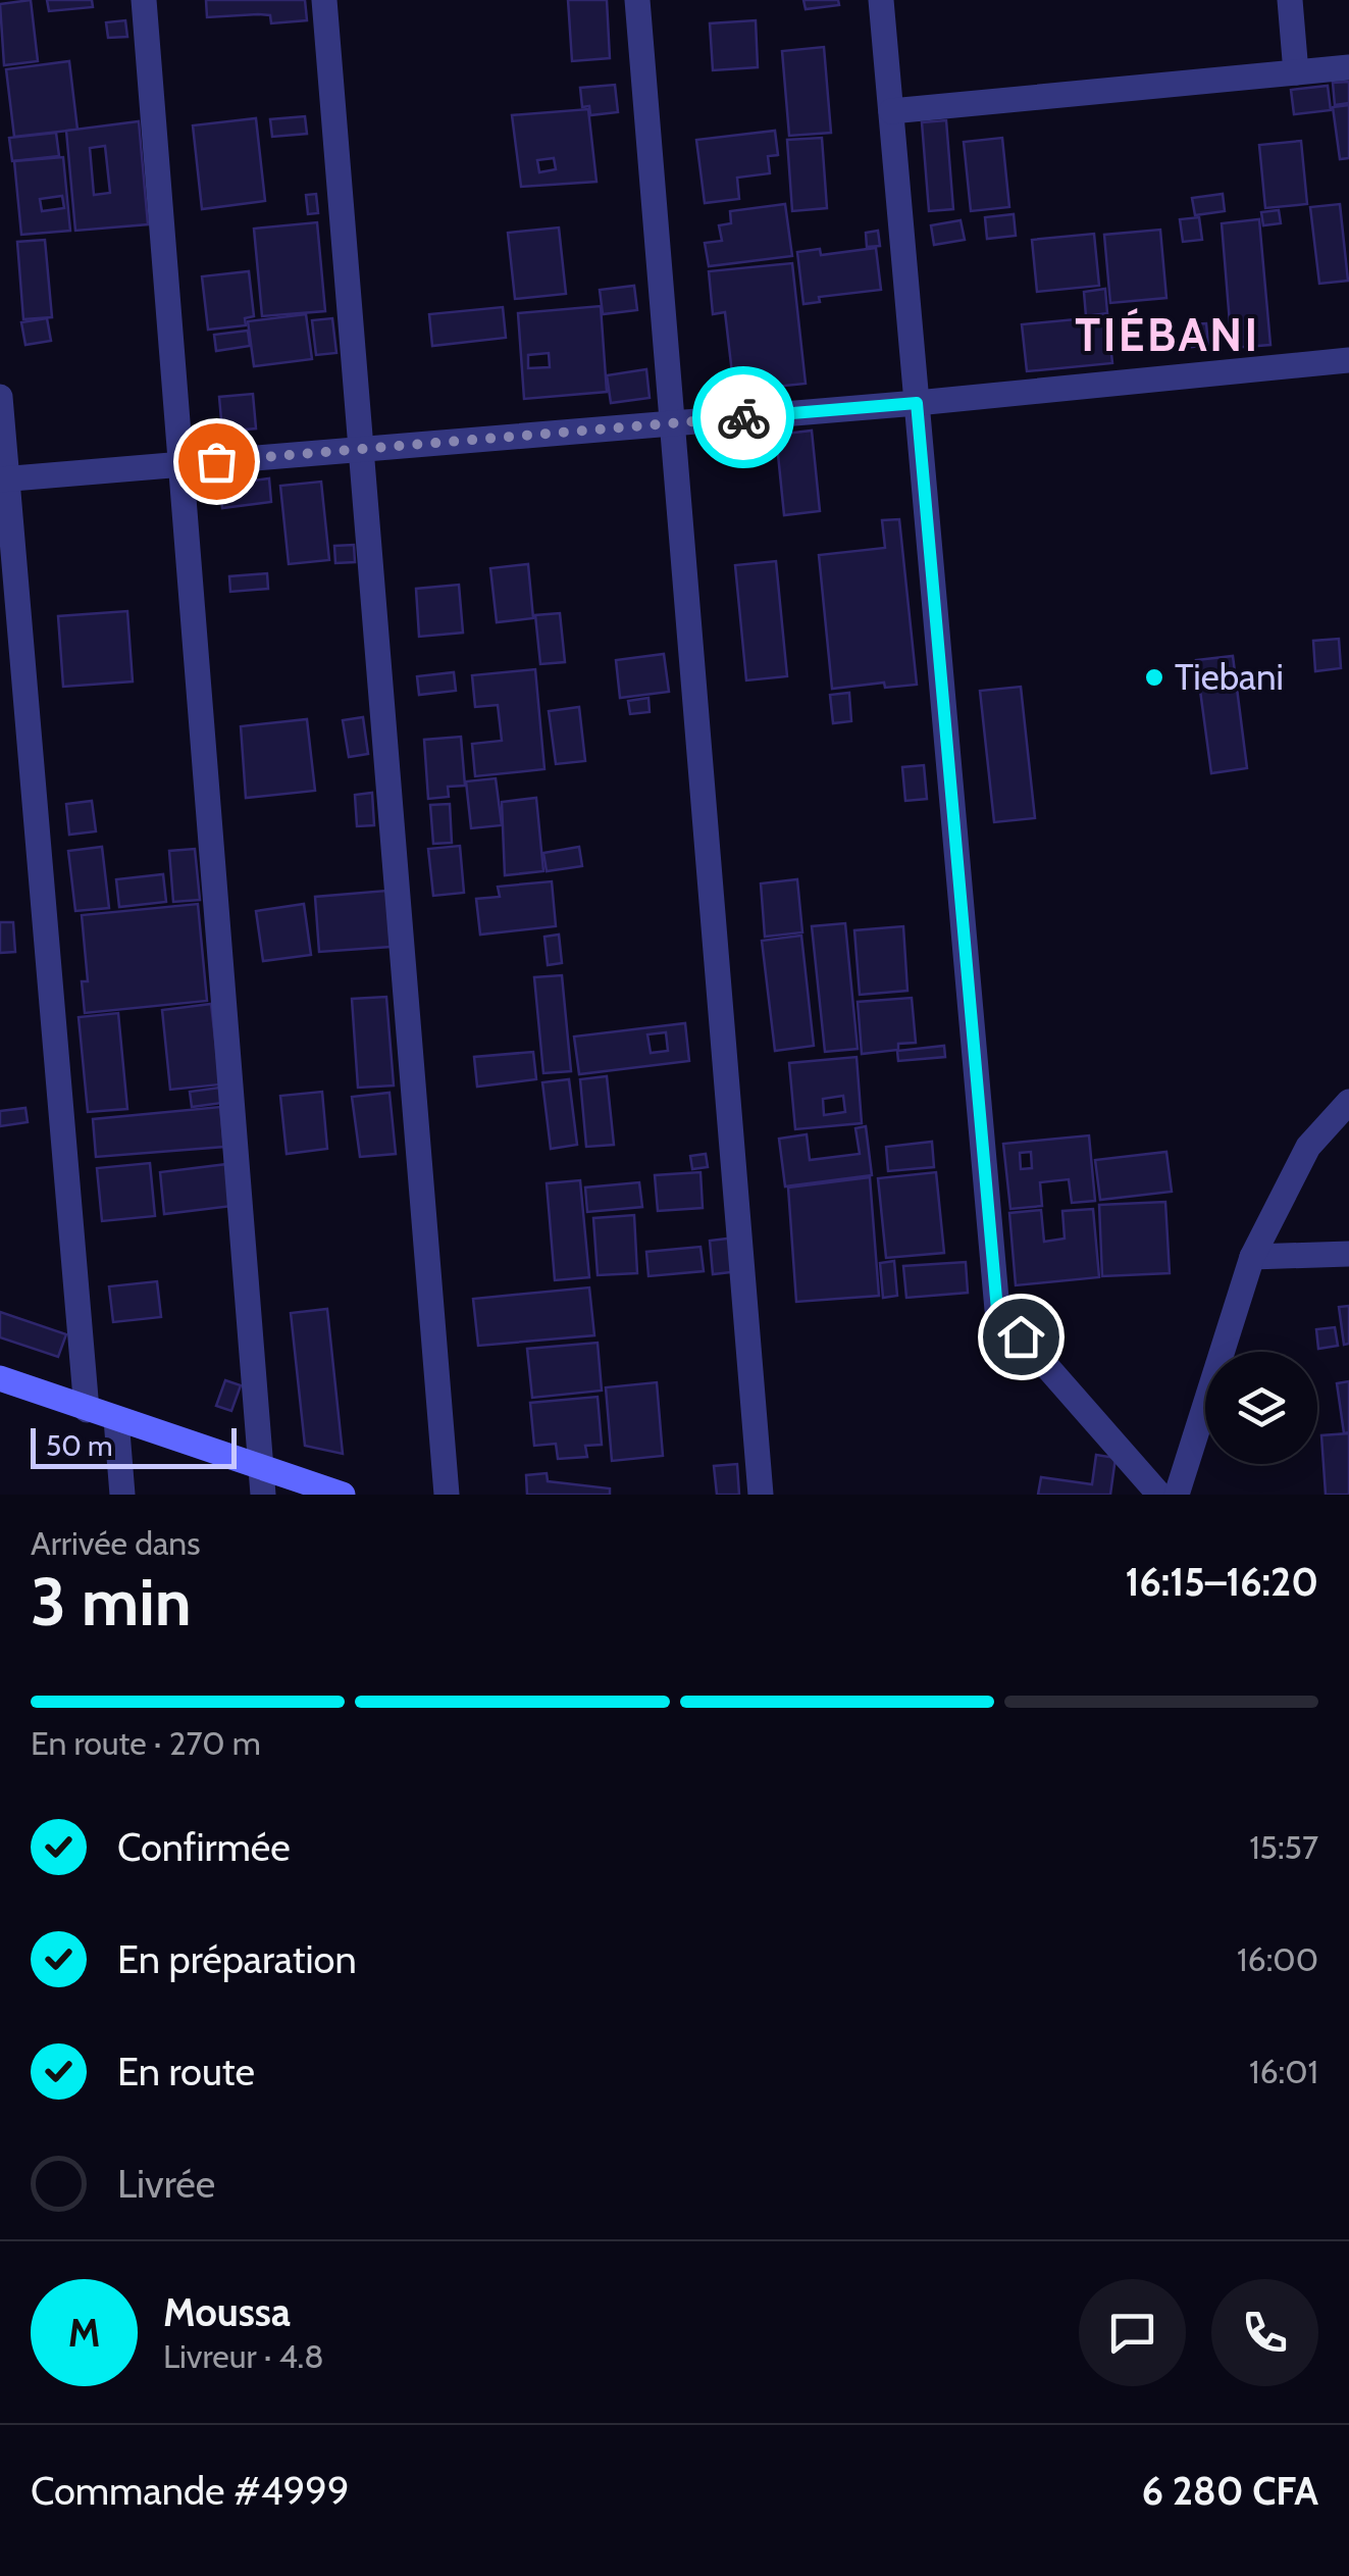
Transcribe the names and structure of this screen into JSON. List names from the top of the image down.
{
  "districts": ["TIÉBANI"],
  "places": ["Tiebani"],
  "scale_bar": "50 m",
  "page": {
    "scale": "50 m",
    "heading": ["3 min", "Arrivée dans", "16:15–16:20"],
    "panel": [
      "Moussa",
      "Livreur · 4.8",
      "Commande #4999",
      "6 280 CFA"
    ],
    "bar": "En route · 270 m",
    "list": [
      ["Confirmée", "15:57"],
      ["En préparation", "16:00"],
      ["En route", "16:01"],
      "Livrée"
    ],
    "round": "M"
  }
}
